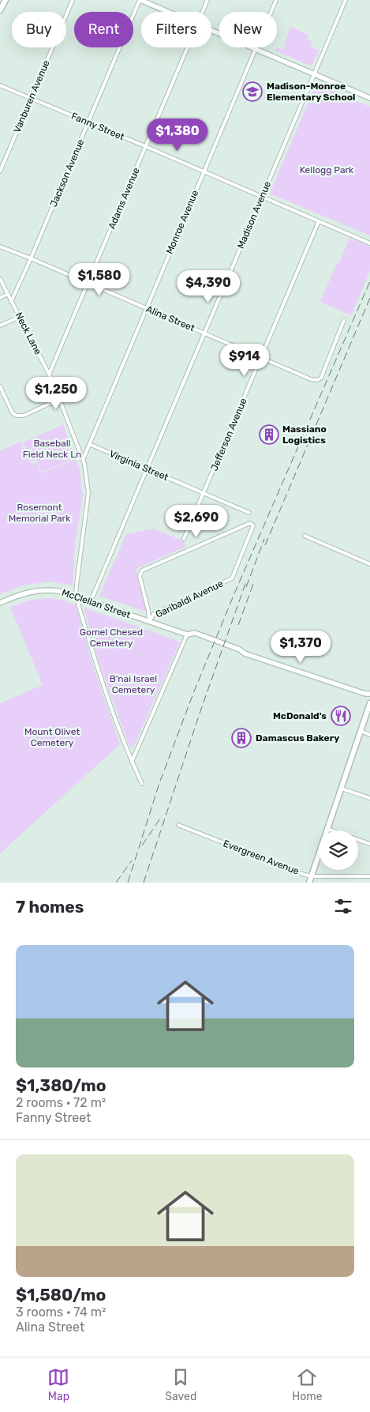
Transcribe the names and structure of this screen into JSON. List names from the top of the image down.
{
  "streets": {
    "main road": ["McClellan Street"],
    "street": [
      "Vanburen Avenue",
      "Fanny Street",
      "Jackson Avenue",
      "Adams Avenue",
      "Madison Avenue",
      "Monroe Avenue",
      "Alina Street",
      "Neck Lane",
      "Jefferson Avenue",
      "Virginia Street",
      "Garibaldi Avenue",
      "Evergreen Avenue"
    ]
  },
  "crossings": [
    ["Vanburen Avenue", "Fanny Street"],
    ["Fanny Street", "Jackson Avenue"],
    ["Fanny Street", "Adams Avenue"],
    ["Fanny Street", "Madison Avenue"],
    ["Fanny Street", "Monroe Avenue"],
    ["Fanny Street", "Jefferson Avenue"],
    ["Jackson Avenue", "Alina Street"],
    ["Jackson Avenue", "Neck Lane"],
    ["Adams Avenue", "Alina Street"],
    ["Adams Avenue", "Neck Lane"],
    ["Madison Avenue", "Alina Street"],
    ["Madison Avenue", "Virginia Street"],
    ["Madison Avenue", "McClellan Street"],
    ["Monroe Avenue", "Alina Street"],
    ["Monroe Avenue", "Virginia Street"],
    ["Alina Street", "Jefferson Avenue"],
    ["Neck Lane", "McClellan Street"],
    ["Jefferson Avenue", "Virginia Street"],
    ["Garibaldi Avenue", "McClellan Street"]
  ],
  "parks": [
    "Kellogg Park",
    "Baseball Field Neck Ln",
    "Rosemont Memorial Park",
    "Gomel Chesed Cemetery",
    "B'nai Israel Cemetery",
    "Mount Olivet Cemetery"
  ],
  "places": {
    "school or university": ["Madison-Monroe Elementary School"],
    "building": ["Massiano Logistics", "Damascus Bakery"],
    "restaurant": ["McDonald's"]
  },
  "page": {
    "chip": [
      "Buy",
      "Rent",
      "Filters",
      "New"
    ],
    "price": [
      "$1,380",
      "$1,580",
      "$4,390",
      "$914",
      "$1,250",
      "$2,690",
      "$1,370"
    ],
    "heading": "7 homes",
    "list": [
      {
        "name": "$1,380/mo",
        "note": "2 rooms · 72 m² · Fanny Street"
      },
      {
        "name": "$1,580/mo",
        "note": "3 rooms · 74 m² · Alina Street"
      }
    ],
    "tabs": ["Map", "Saved", "Home"]
  }
}
